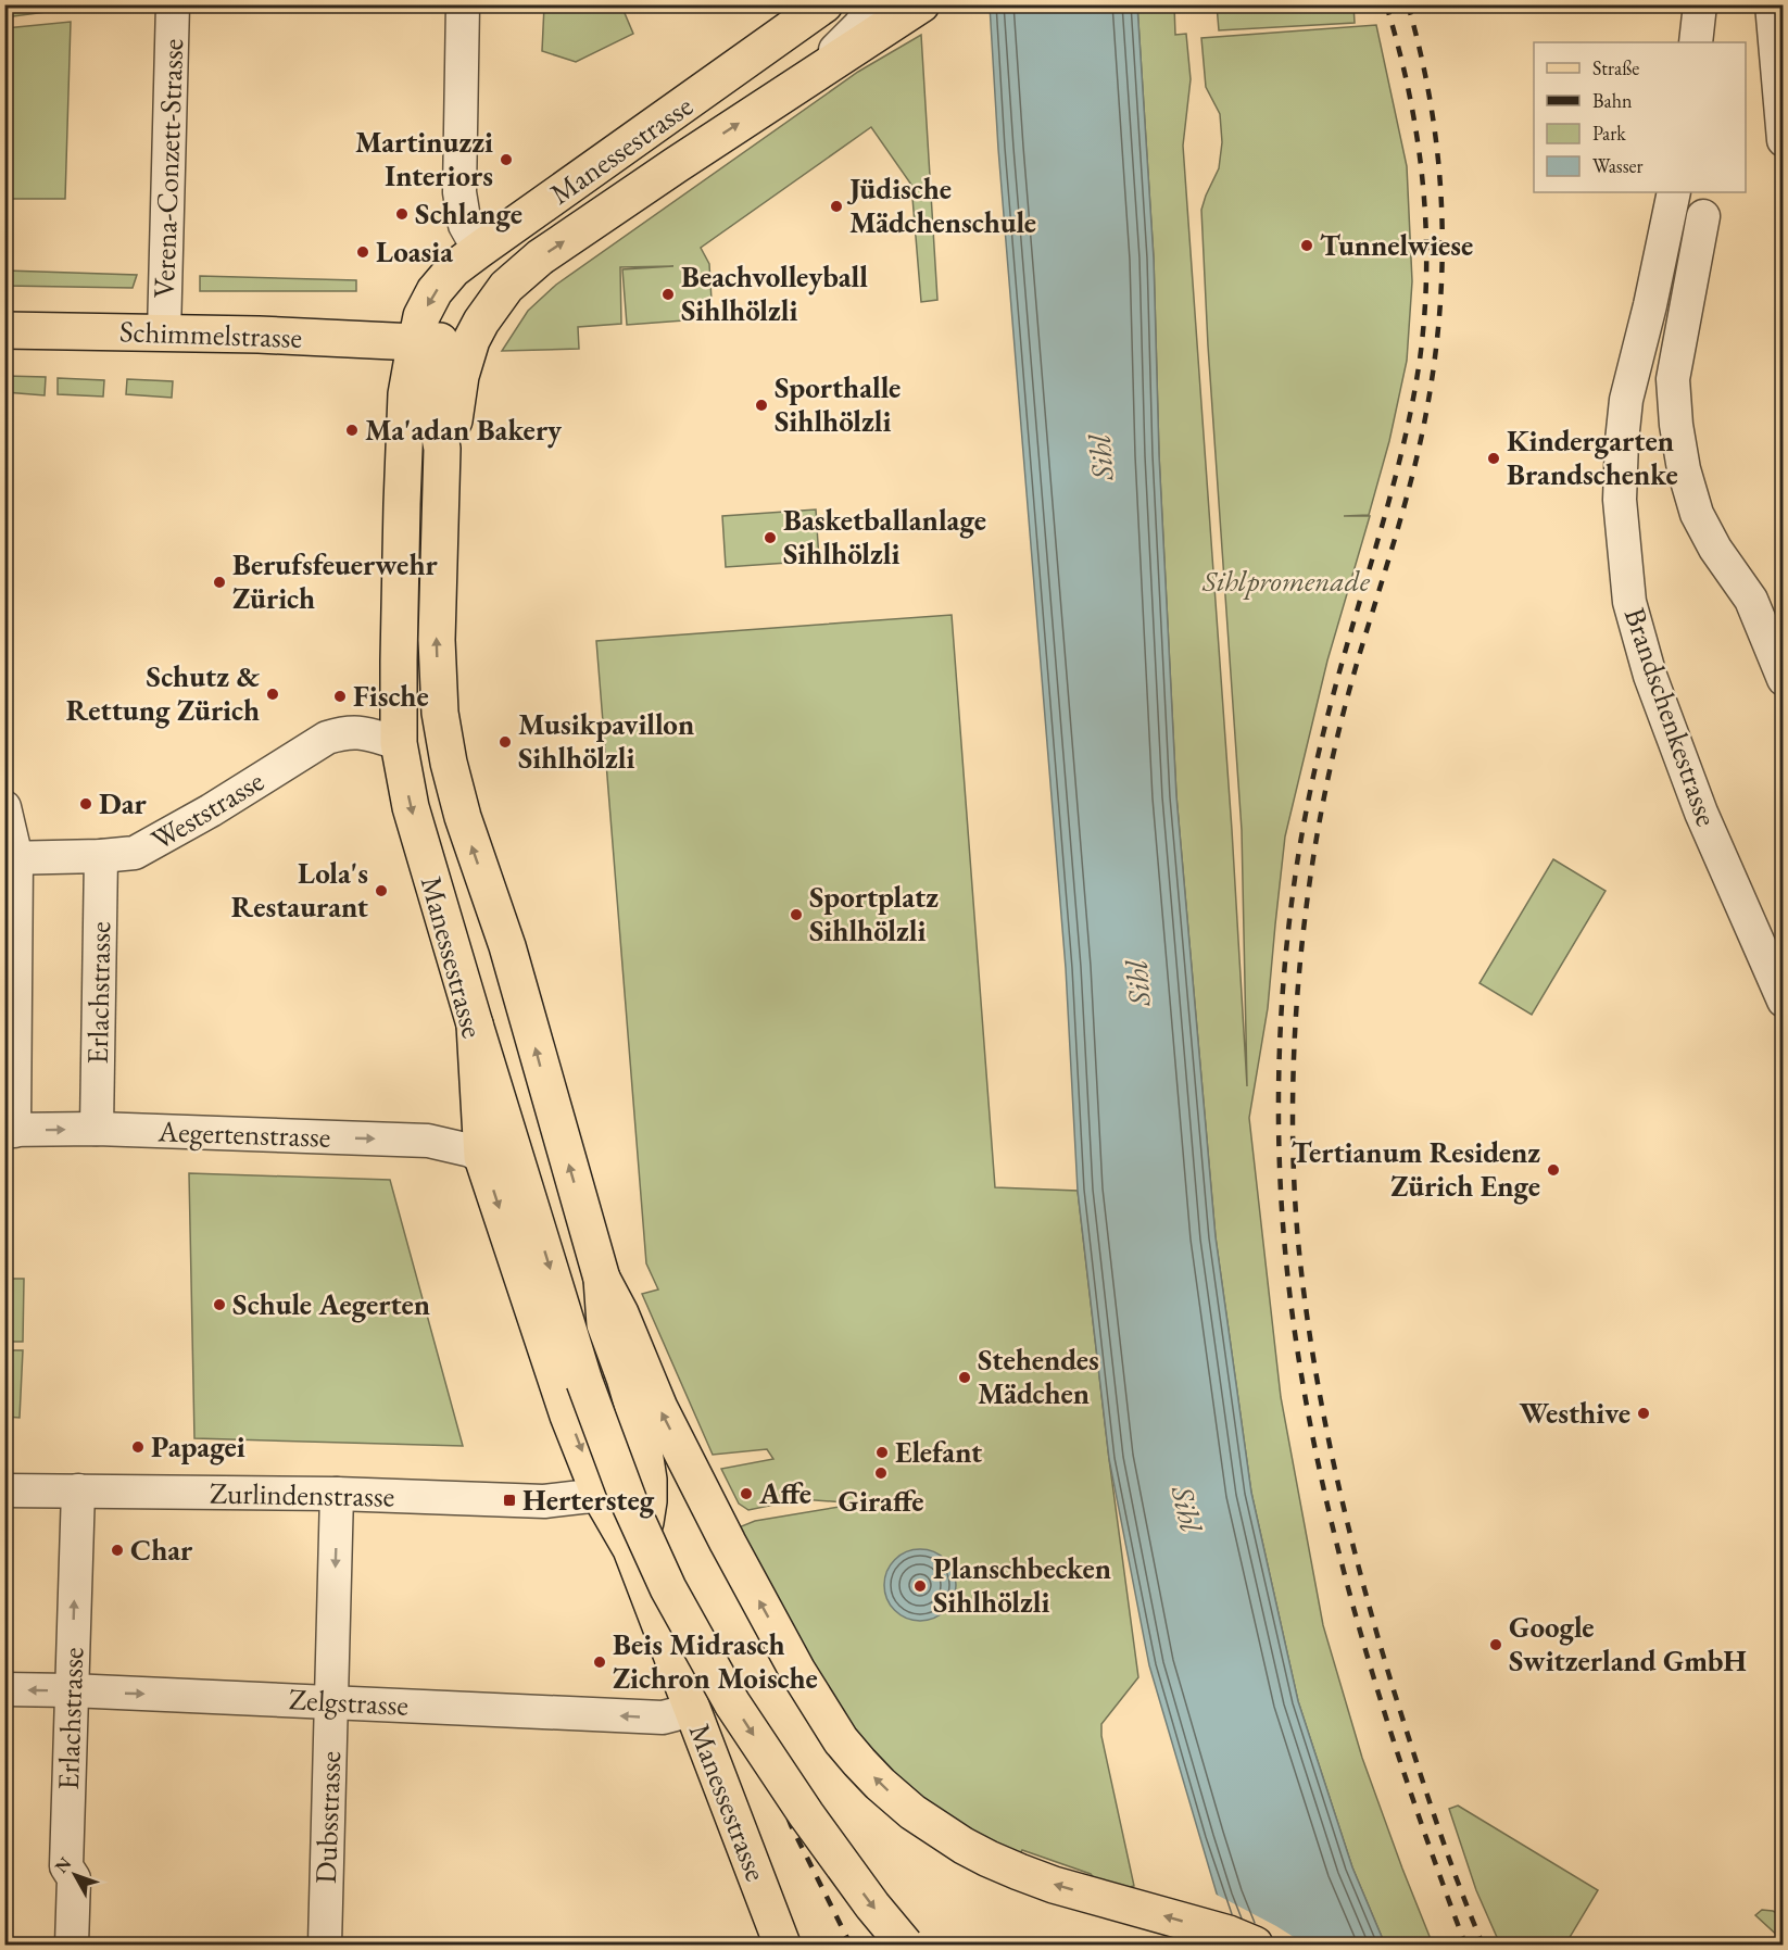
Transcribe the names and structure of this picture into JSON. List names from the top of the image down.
{
  "streets": {
    "main road": ["Manessestrasse", "Schimmelstrasse"],
    "street": [
      "Verena-Conzett-Strasse",
      "Brandschenkestrasse",
      "Weststrasse",
      "Erlachstrasse",
      "Aegertenstrasse",
      "Zurlindenstrasse",
      "Zelgstrasse",
      "Dubsstrasse"
    ]
  },
  "crossings": [
    ["Manessestrasse", "Schimmelstrasse"],
    ["Manessestrasse", "Weststrasse"],
    ["Manessestrasse", "Aegertenstrasse"],
    ["Manessestrasse", "Zurlindenstrasse"],
    ["Manessestrasse", "Zelgstrasse"],
    ["Verena-Conzett-Strasse", "Schimmelstrasse"],
    ["Weststrasse", "Erlachstrasse"],
    ["Erlachstrasse", "Aegertenstrasse"],
    ["Erlachstrasse", "Zurlindenstrasse"],
    ["Erlachstrasse", "Zelgstrasse"],
    ["Zurlindenstrasse", "Dubsstrasse"],
    ["Zelgstrasse", "Dubsstrasse"]
  ],
  "one_way": ["Aegertenstrasse", "Dubsstrasse"],
  "water": ["Sihl"],
  "parks": ["Sihlpromenade"],
  "places": {
    "other": [
      "Martinuzzi Interiors",
      "Jüdische Mädchenschule",
      "Schlange",
      "Tunnelwiese",
      "Loasia",
      "Beachvolleyball Sihlhölzli",
      "Sporthalle Sihlhölzli",
      "Ma'adan Bakery",
      "Kindergarten Brandschenke",
      "Basketballanlage Sihlhölzli",
      "Berufsfeuerwehr Zürich",
      "Schutz & Rettung Zürich",
      "Fische",
      "Musikpavillon Sihlhölzli",
      "Dar",
      "Lola's Restaurant",
      "Sportplatz Sihlhölzli",
      "Tertianum Residenz Zürich Enge",
      "Schule Aegerten",
      "Stehendes Mädchen",
      "Westhive",
      "Papagei",
      "Elefant",
      "Giraffe",
      "Affe",
      "Char",
      "Planschbecken Sihlhölzli",
      "Google Switzerland GmbH",
      "Beis Midrasch Zichron Moische"
    ],
    "transit": ["Hertersteg"]
  },
  "legend": [
    "Straße",
    "Bahn",
    "Park",
    "Wasser"
  ],
  "north": "top left"
}
